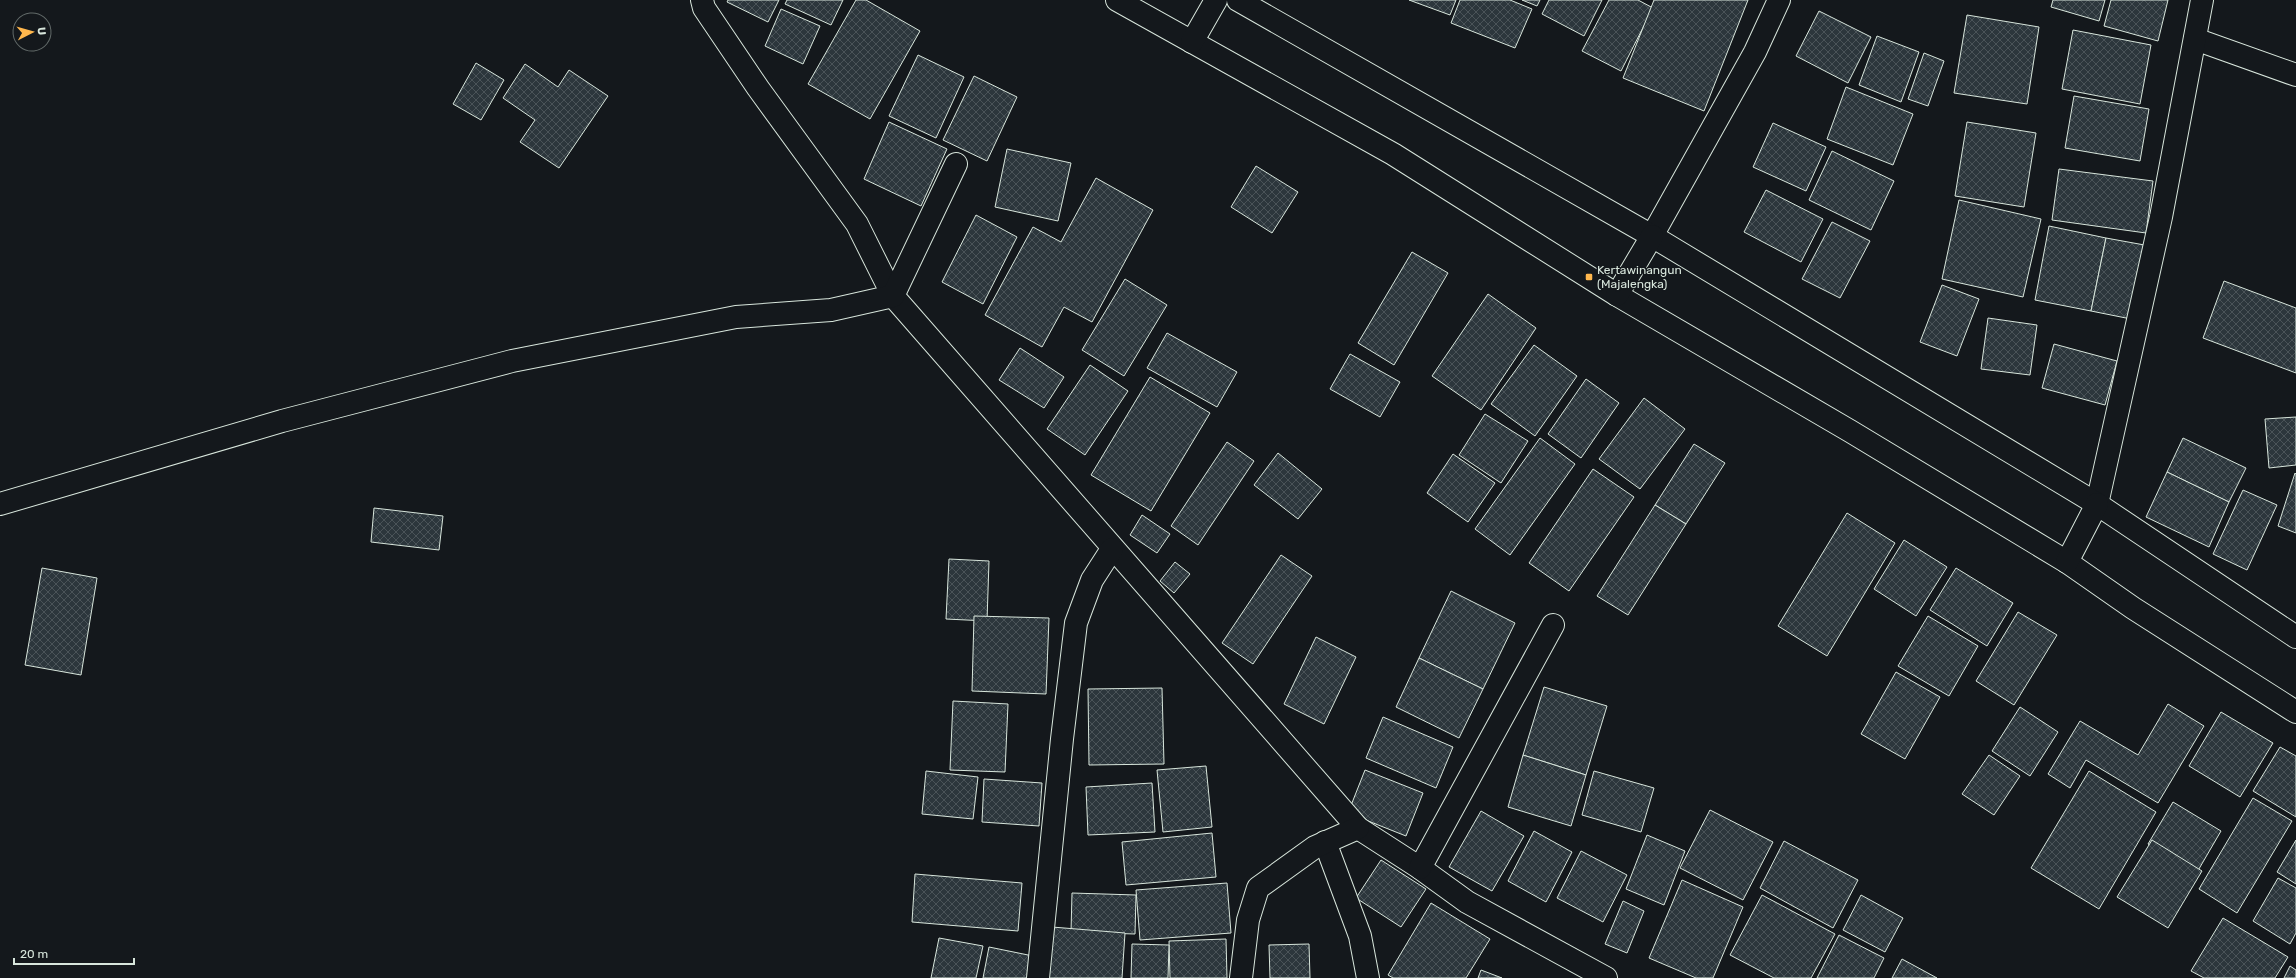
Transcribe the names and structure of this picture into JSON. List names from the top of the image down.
{
  "places": {
    "transit": ["Kertawinangun (Majalengka)"]
  },
  "scale_bar": "20 m",
  "north": "right"
}
